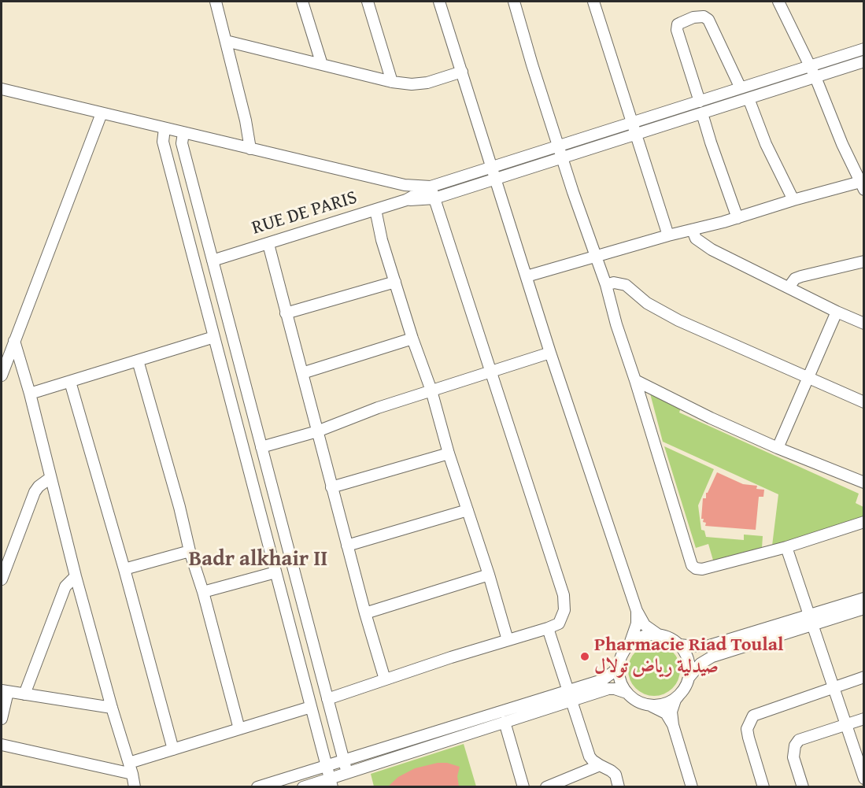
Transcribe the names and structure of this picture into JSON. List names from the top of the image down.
{
  "streets": {
    "street": ["RUE DE PARIS"]
  },
  "districts": ["Badr alkhair II"],
  "places": ["Pharmacie Riad Toulal صيدلية رياض تولال"]
}
